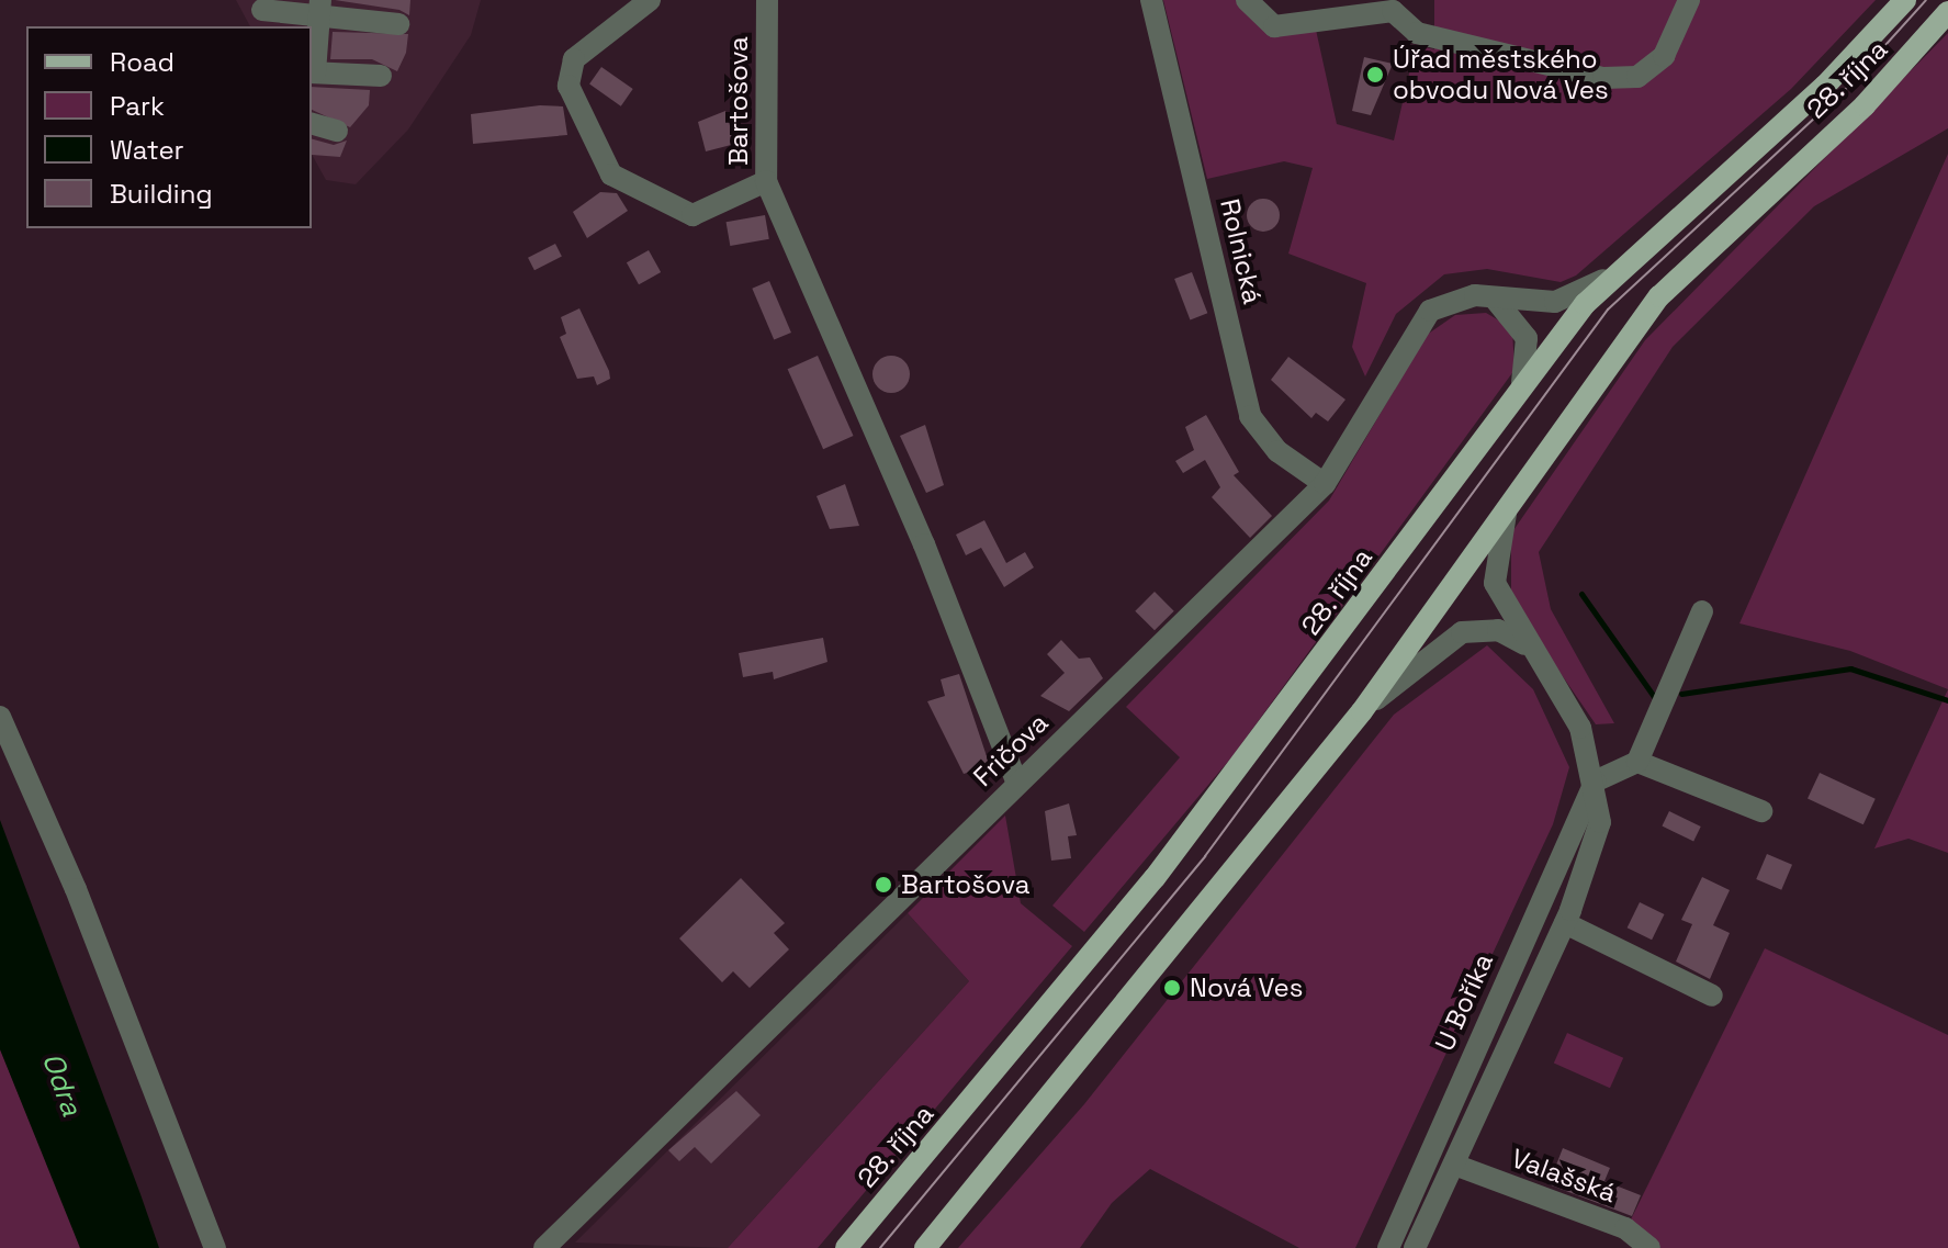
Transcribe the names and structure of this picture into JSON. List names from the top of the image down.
{
  "streets": {
    "main road": ["28. října"],
    "street": [
      "Bartošova",
      "Rolnická",
      "Fričova",
      "U Boříka",
      "Valašská"
    ]
  },
  "crossings": [
    ["28. října", "Fričova"],
    ["Bartošova", "Fričova"],
    ["Rolnická", "Fričova"]
  ],
  "water": ["Odra"],
  "places": ["Úřad městského obvodu Nová Ves", "Bartošova", "Nová Ves"],
  "legend": [
    "Road",
    "Park",
    "Water",
    "Building"
  ]
}
